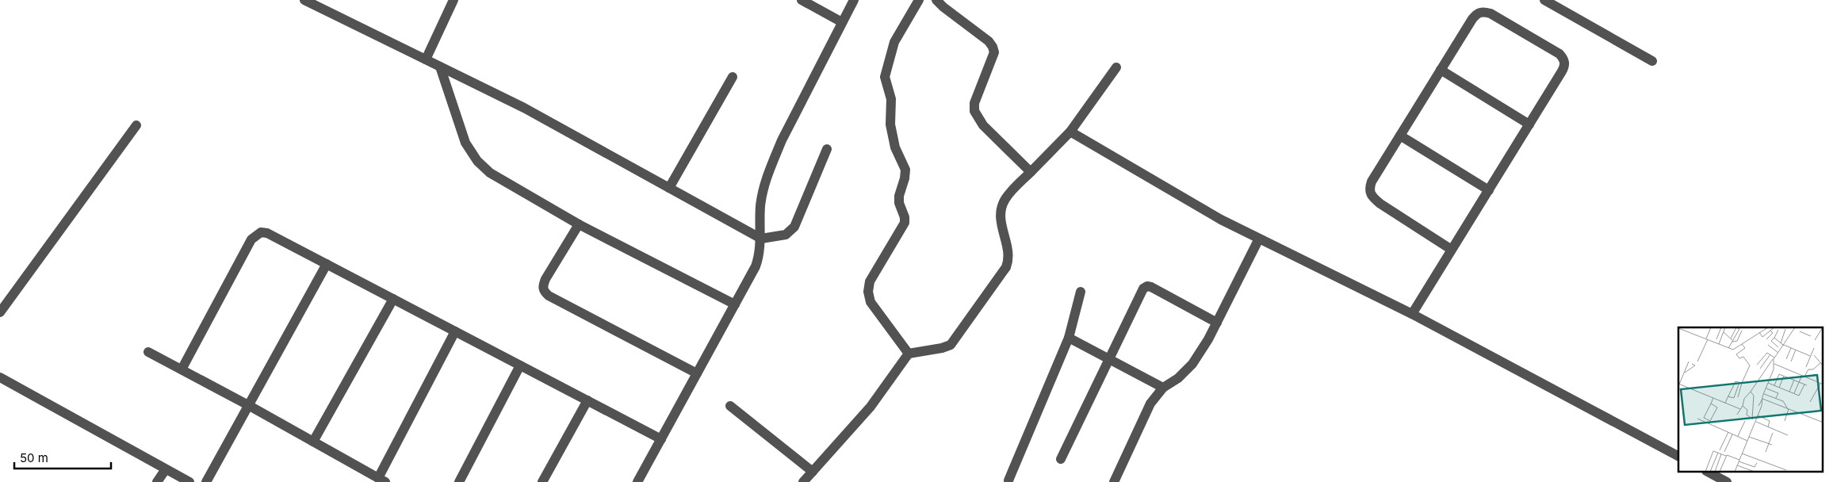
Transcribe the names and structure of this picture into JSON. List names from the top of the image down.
{
  "scale_bar": "50 m"
}
